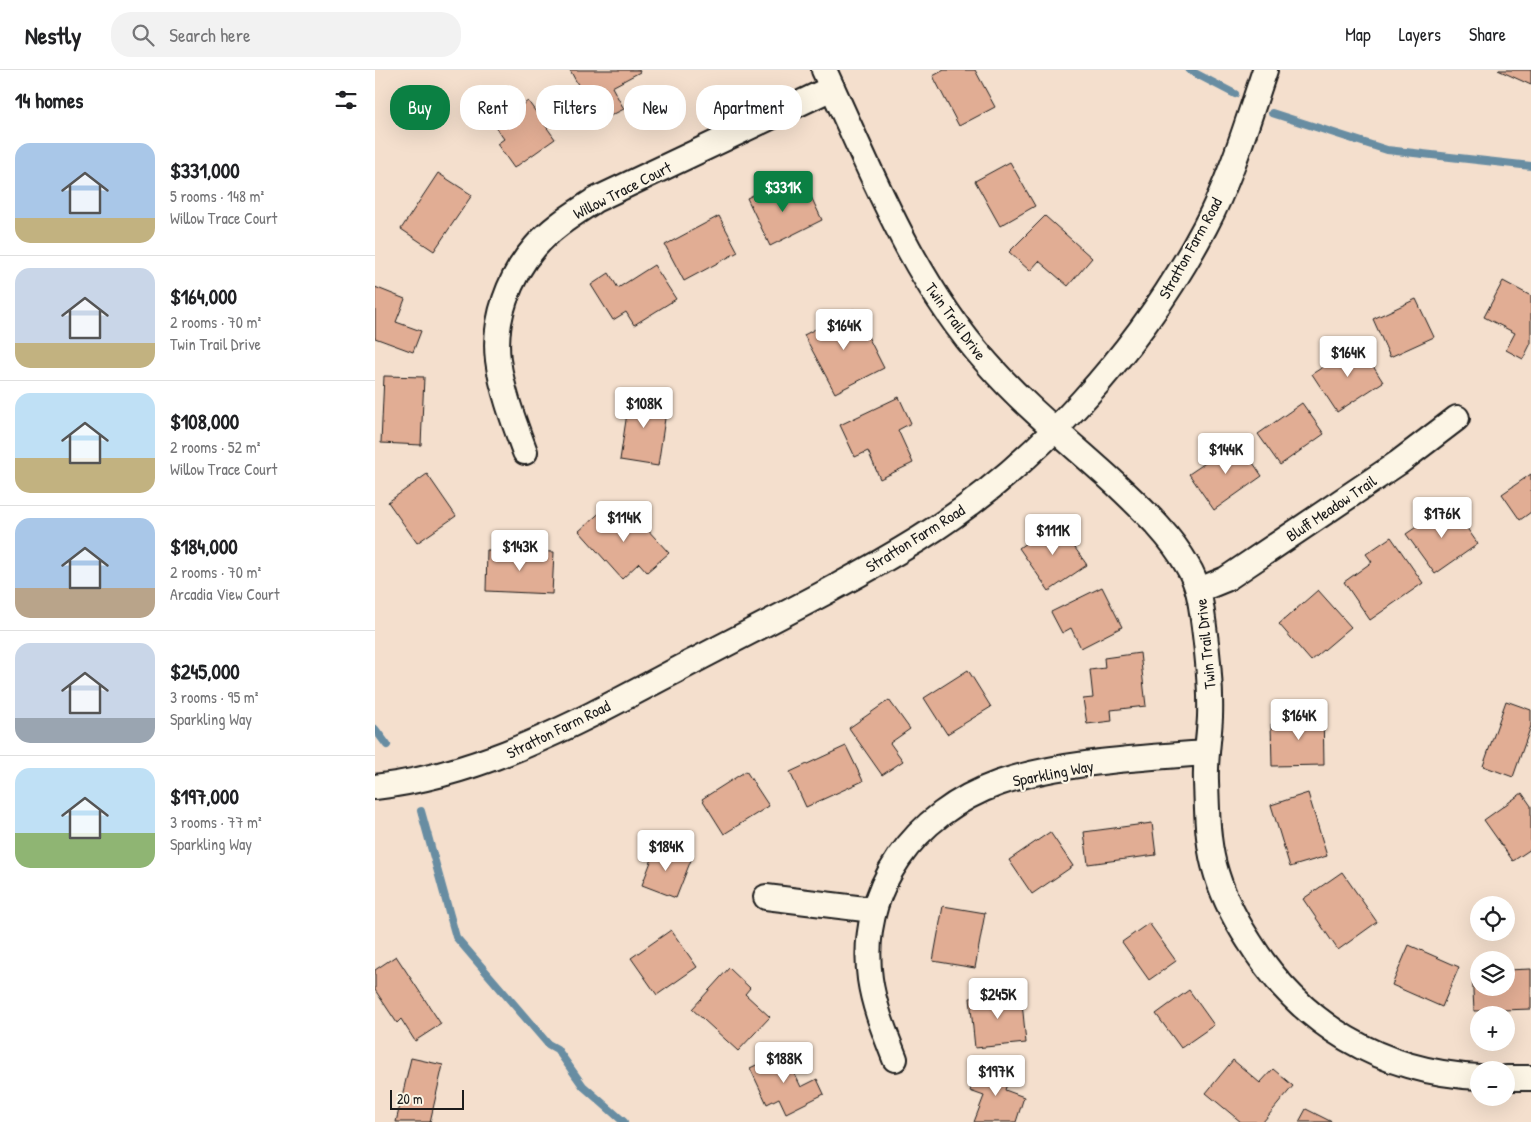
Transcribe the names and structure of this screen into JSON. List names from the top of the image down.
{
  "streets": {
    "street": [
      "Willow Trace Court",
      "Stratton Farm Road",
      "Twin Trail Drive",
      "Bluff Meadow Trail",
      "Sparkling Way"
    ]
  },
  "crossings": [
    ["Willow Trace Court", "Twin Trail Drive"],
    ["Stratton Farm Road", "Twin Trail Drive"],
    ["Twin Trail Drive", "Bluff Meadow Trail"],
    ["Twin Trail Drive", "Sparkling Way"]
  ],
  "scale_bar": "20 m",
  "page": {
    "header": "Nestly",
    "search": "Search here",
    "nav": ["Map", "Layers", "Share"],
    "heading": "14 homes",
    "chip": [
      "Buy",
      "Rent",
      "Filters",
      "New",
      "Apartment"
    ],
    "list": [
      {
        "name": "$331,000",
        "note": "5 rooms · 148 m² · Willow Trace Court"
      },
      {
        "name": "$164,000",
        "note": "2 rooms · 70 m² · Twin Trail Drive"
      },
      {
        "name": "$108,000",
        "note": "2 rooms · 52 m² · Willow Trace Court"
      },
      {
        "name": "$184,000",
        "note": "2 rooms · 70 m² · Arcadia View Court"
      },
      {
        "name": "$245,000",
        "note": "3 rooms · 95 m² · Sparkling Way"
      },
      {
        "name": "$197,000",
        "note": "3 rooms · 77 m² · Sparkling Way"
      }
    ],
    "price": [
      "$331K",
      "$164K",
      "$164K",
      "$108K",
      "$144K",
      "$176K",
      "$114K",
      "$111K",
      "$143K",
      "$164K",
      "$184K",
      "$245K",
      "$188K",
      "$197K"
    ],
    "map_buttons": ["+", "−"],
    "scale": "20 m"
  }
}
